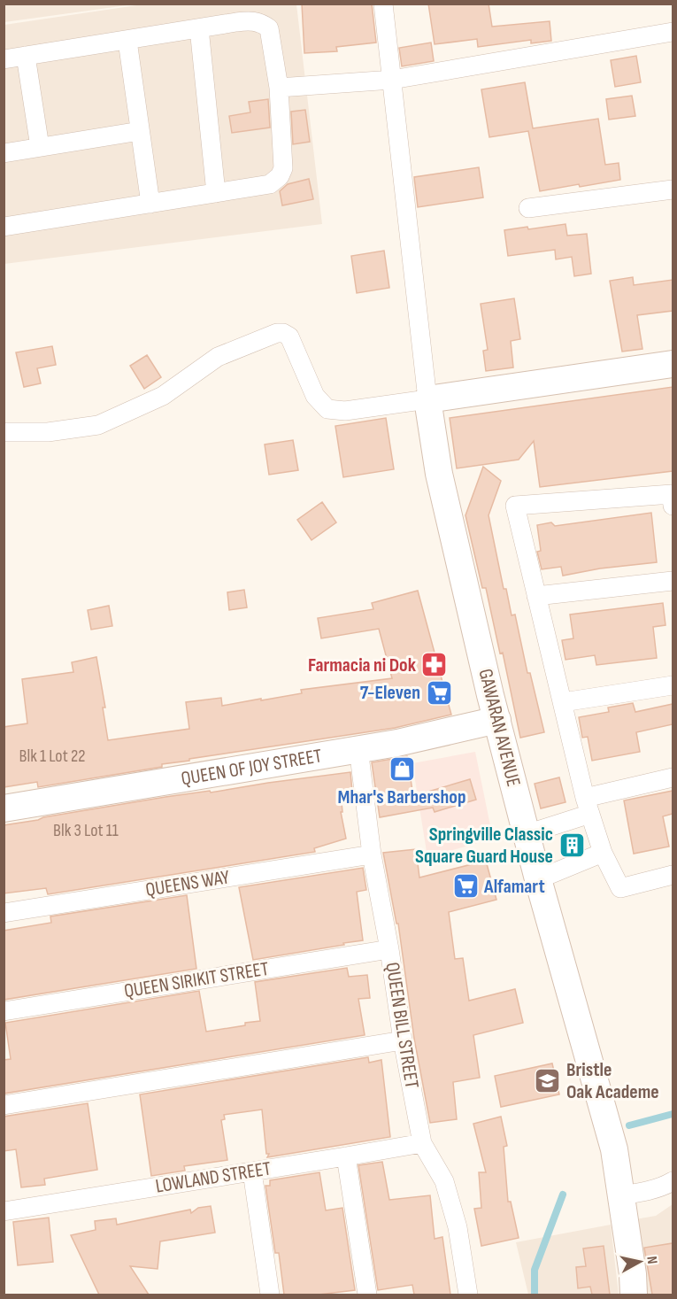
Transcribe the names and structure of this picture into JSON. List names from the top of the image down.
{
  "streets": {
    "street": [
      "GAWARAN AVENUE",
      "QUEEN OF JOY STREET",
      "QUEENS WAY",
      "QUEEN SIRIKIT STREET",
      "QUEEN BILL STREET",
      "LOWLAND STREET"
    ]
  },
  "crossings": [
    ["GAWARAN AVENUE", "QUEEN OF JOY STREET"],
    ["QUEEN OF JOY STREET", "QUEEN BILL STREET"],
    ["QUEENS WAY", "QUEEN BILL STREET"],
    ["QUEEN SIRIKIT STREET", "QUEEN BILL STREET"],
    ["QUEEN BILL STREET", "LOWLAND STREET"]
  ],
  "places": {
    "pharmacy": ["Farmacia ni Dok"],
    "supermarket": ["7-Eleven", "Alfamart"],
    "shop": ["Mhar's Barbershop"],
    "building": ["Springville Classic Square Guard House"],
    "school or university": ["Bristle Oak Academe"]
  },
  "house_numbers": ["Blk 1 Lot 22", "Blk 3 Lot 11"],
  "north": "right"
}
